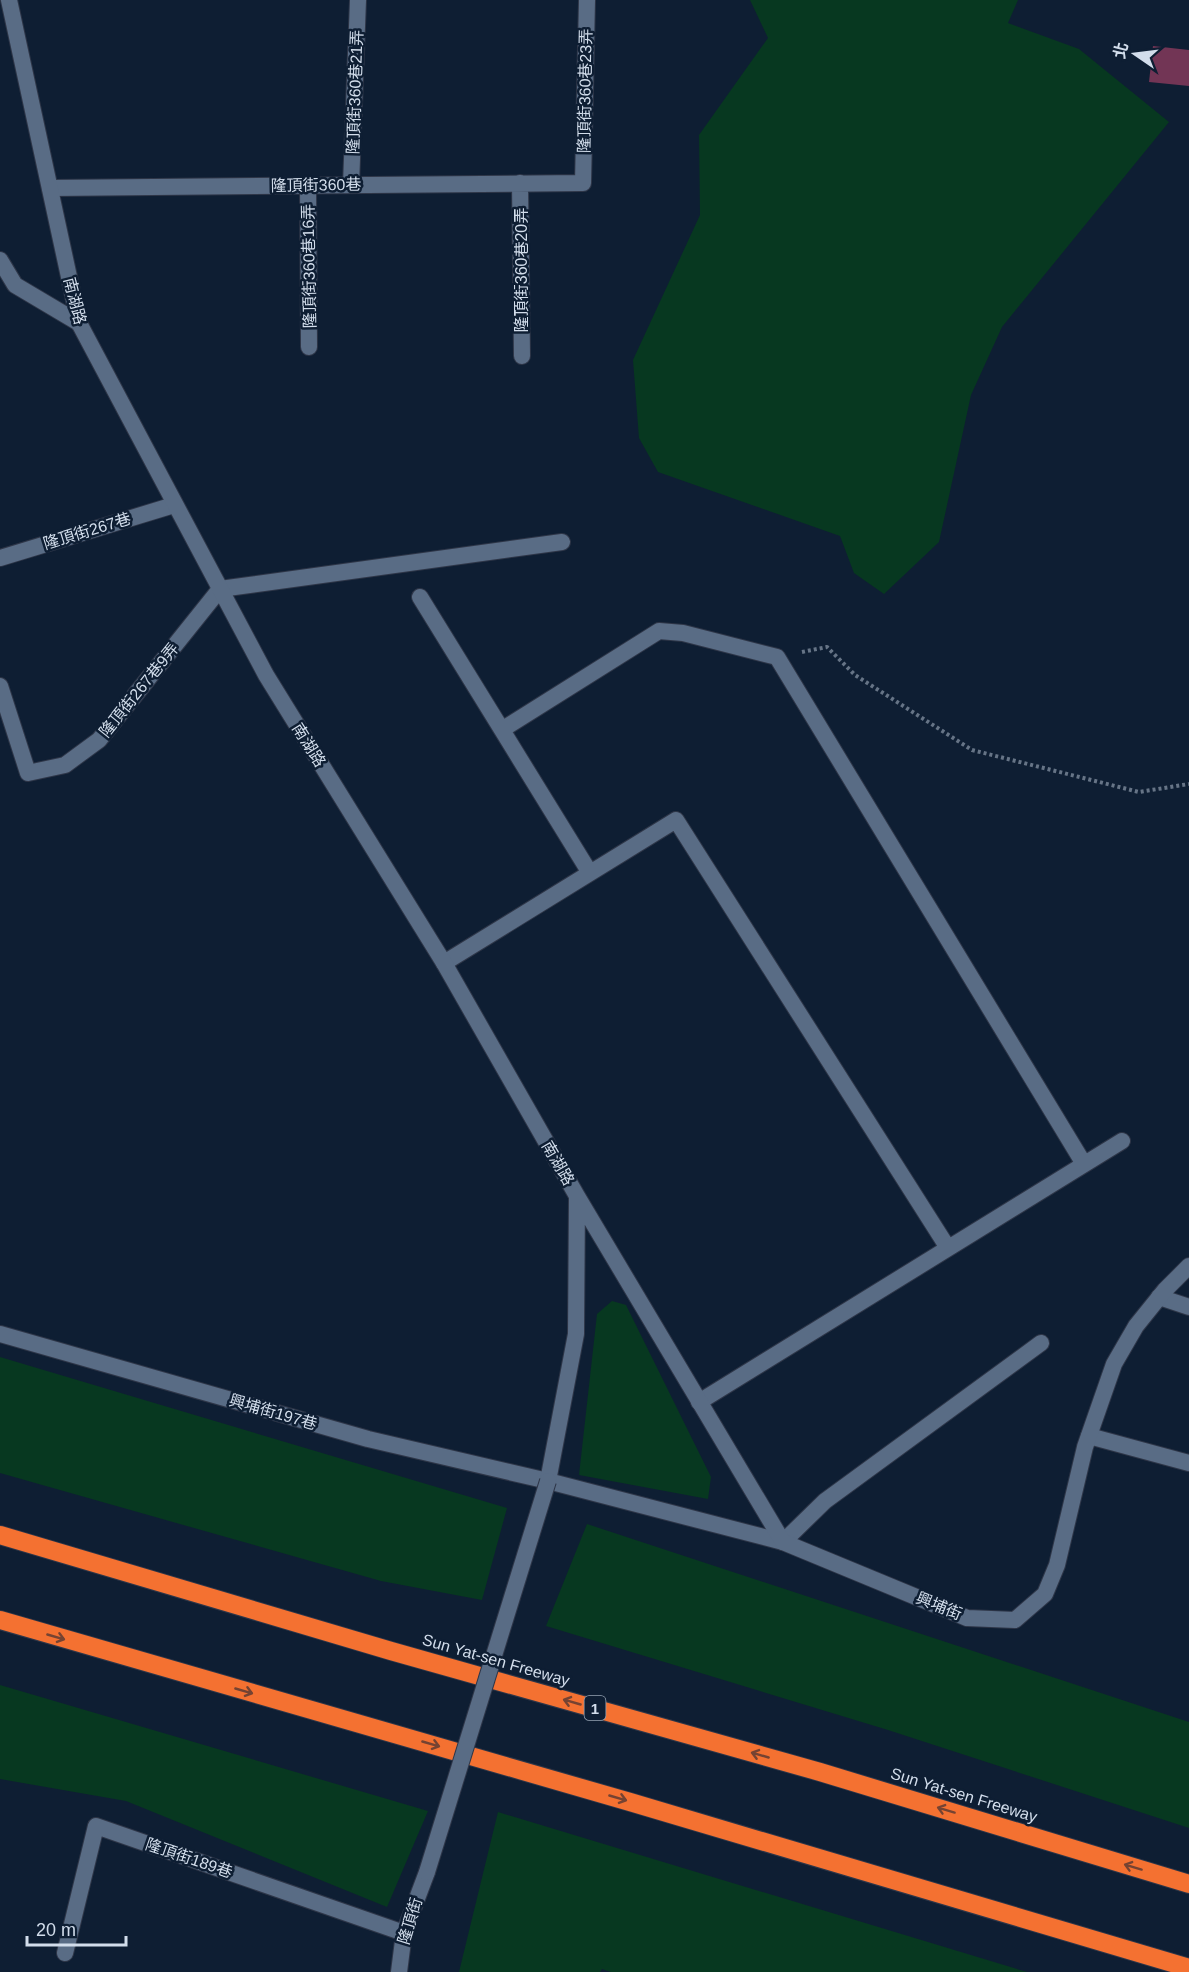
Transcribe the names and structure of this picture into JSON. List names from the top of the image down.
{
  "streets": {
    "highway": ["Sun Yat-sen Freeway", "1"],
    "street": [
      "隆頂街360巷23弄",
      "隆頂街360巷21弄",
      "隆頂街360巷",
      "隆頂街360巷16弄",
      "隆頂街360巷20弄",
      "南湖路",
      "隆頂街267巷",
      "隆頂街267巷9弄",
      "興埔街197巷",
      "興埔街",
      "隆頂街189巷",
      "隆頂街"
    ]
  },
  "crossings": [
    ["隆頂街360巷23弄", "隆頂街360巷"],
    ["隆頂街360巷21弄", "隆頂街360巷"],
    ["隆頂街360巷", "隆頂街360巷16弄"],
    ["隆頂街360巷", "隆頂街360巷20弄"],
    ["隆頂街360巷", "南湖路"],
    ["南湖路", "隆頂街267巷"],
    ["南湖路", "隆頂街267巷9弄"],
    ["南湖路", "興埔街197巷"],
    ["南湖路", "興埔街"],
    ["南湖路", "隆頂街"],
    ["興埔街197巷", "興埔街"],
    ["隆頂街189巷", "隆頂街"]
  ],
  "scale_bar": "20 m",
  "north": "left"
}
